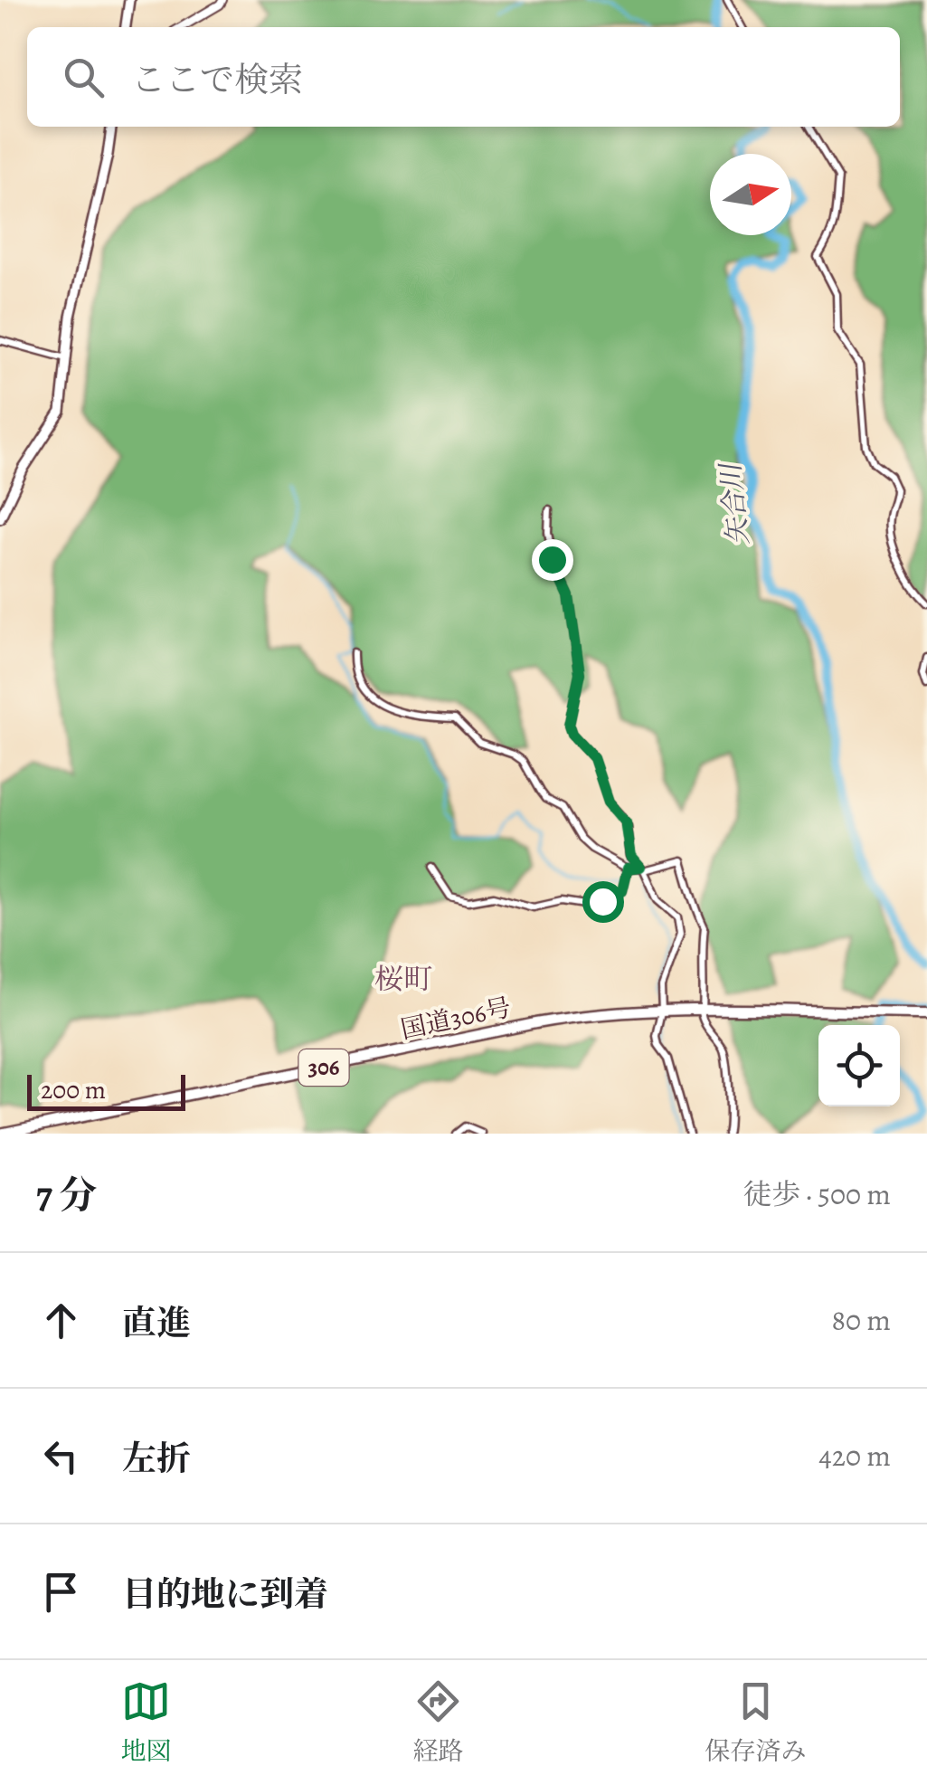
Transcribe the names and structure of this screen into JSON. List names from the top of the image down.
{
  "streets": {
    "highway": ["国道306号", "306"]
  },
  "districts": ["桜町"],
  "water": ["矢合川"],
  "scale_bar": "200 m",
  "north": "right",
  "page": {
    "search": "ここで検索",
    "scale": "200 m",
    "heading": ["7 分", "徒歩 · 500 m"],
    "list": [
      ["直進", "80 m"],
      ["左折", "420 m"],
      "目的地に到着"
    ],
    "nav": ["地図", "経路", "保存済み"]
  }
}
